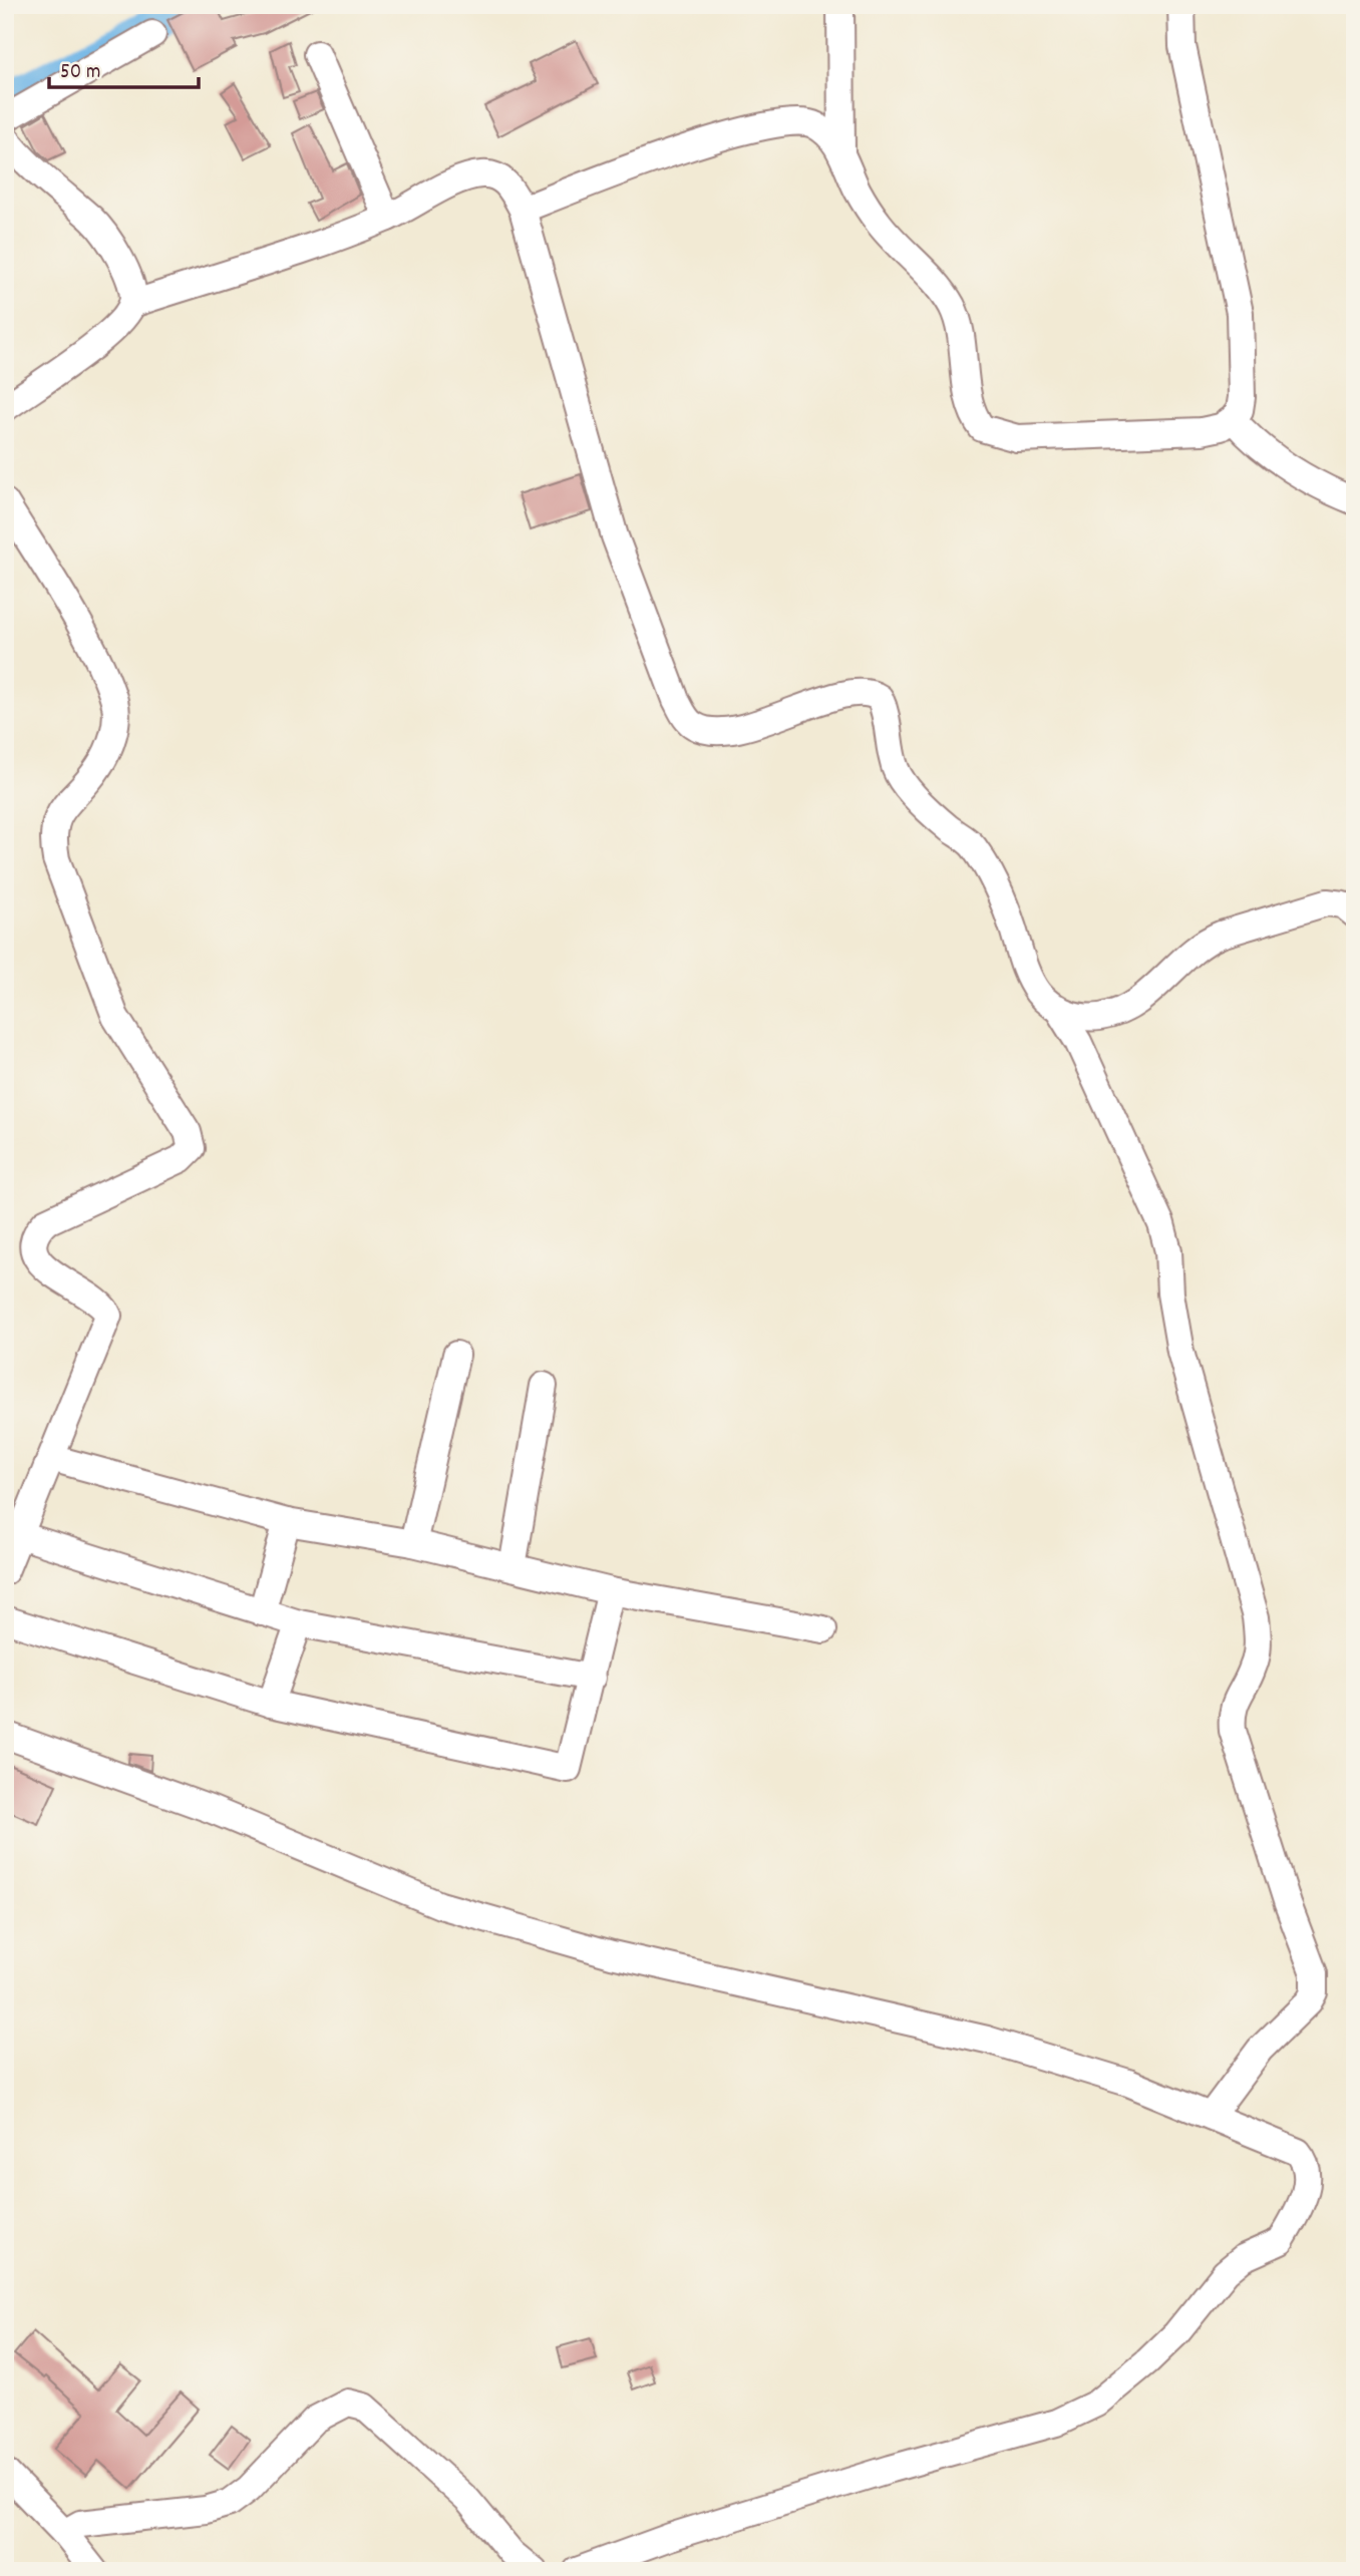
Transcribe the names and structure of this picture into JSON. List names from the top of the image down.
{
  "scale_bar": "50 m"
}
